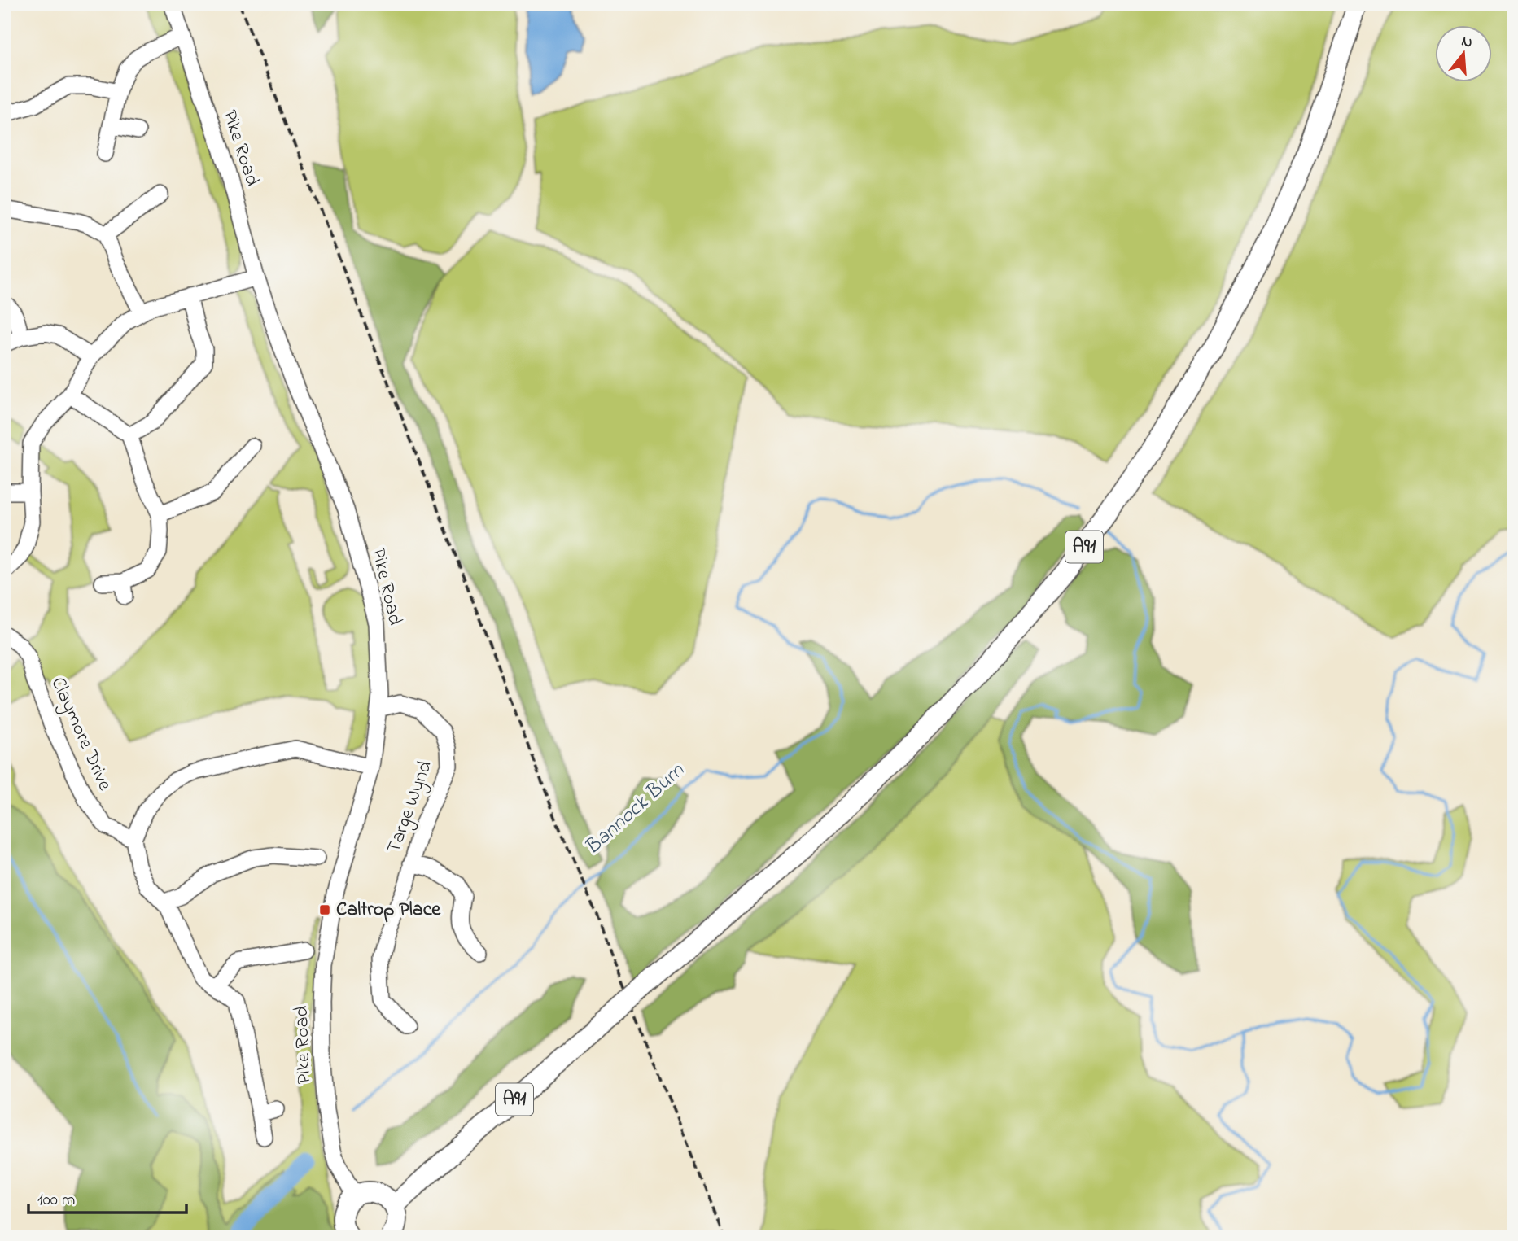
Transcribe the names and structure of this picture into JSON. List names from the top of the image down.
{
  "streets": {
    "main road": ["A91"],
    "street": ["Pike Road", "Claymore Drive", "Targe Wynd"]
  },
  "crossings": [
    ["Pike Road", "Targe Wynd"]
  ],
  "water": ["Bannock Burn"],
  "places": {
    "transit": ["Caltrop Place"]
  },
  "scale_bar": "100 m",
  "north": "top"
}
